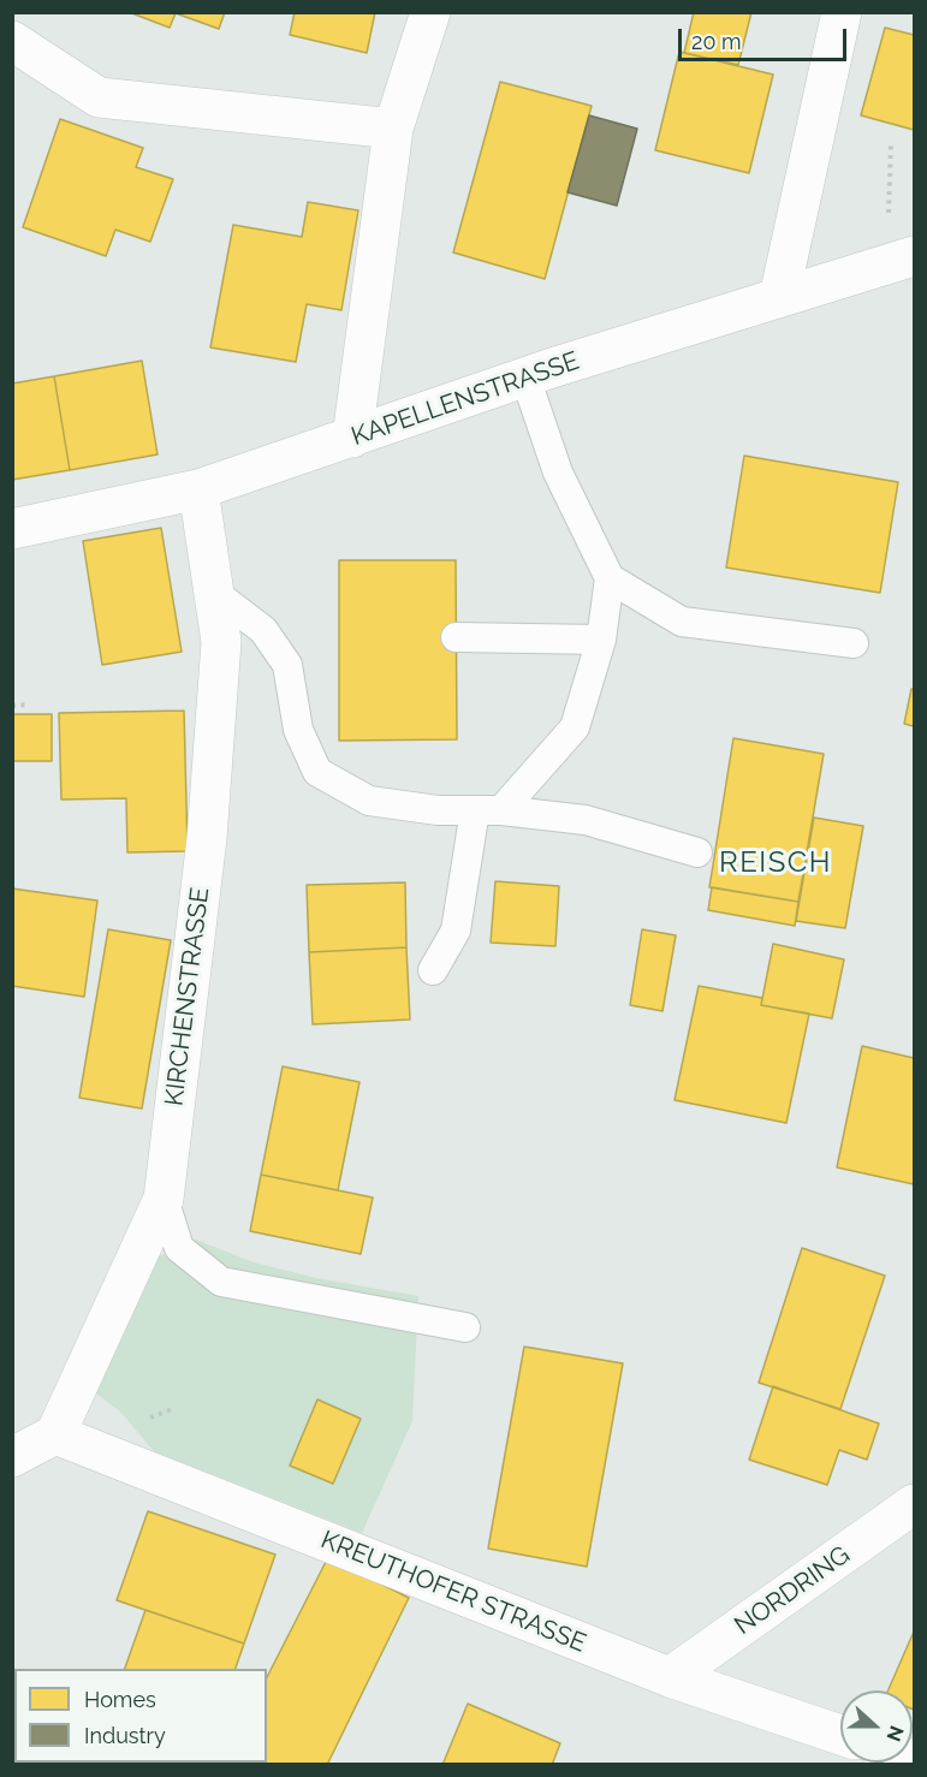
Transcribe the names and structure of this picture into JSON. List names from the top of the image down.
{
  "streets": {
    "street": [
      "KAPELLENSTRASSE",
      "KIRCHENSTRASSE",
      "NORDRING",
      "KREUTHOFER STRASSE"
    ]
  },
  "crossings": [
    ["KAPELLENSTRASSE", "KIRCHENSTRASSE"],
    ["KIRCHENSTRASSE", "KREUTHOFER STRASSE"],
    ["NORDRING", "KREUTHOFER STRASSE"]
  ],
  "districts": ["REISCH"],
  "legend": ["Homes", "Industry"],
  "scale_bar": "20 m",
  "north": "right"
}
